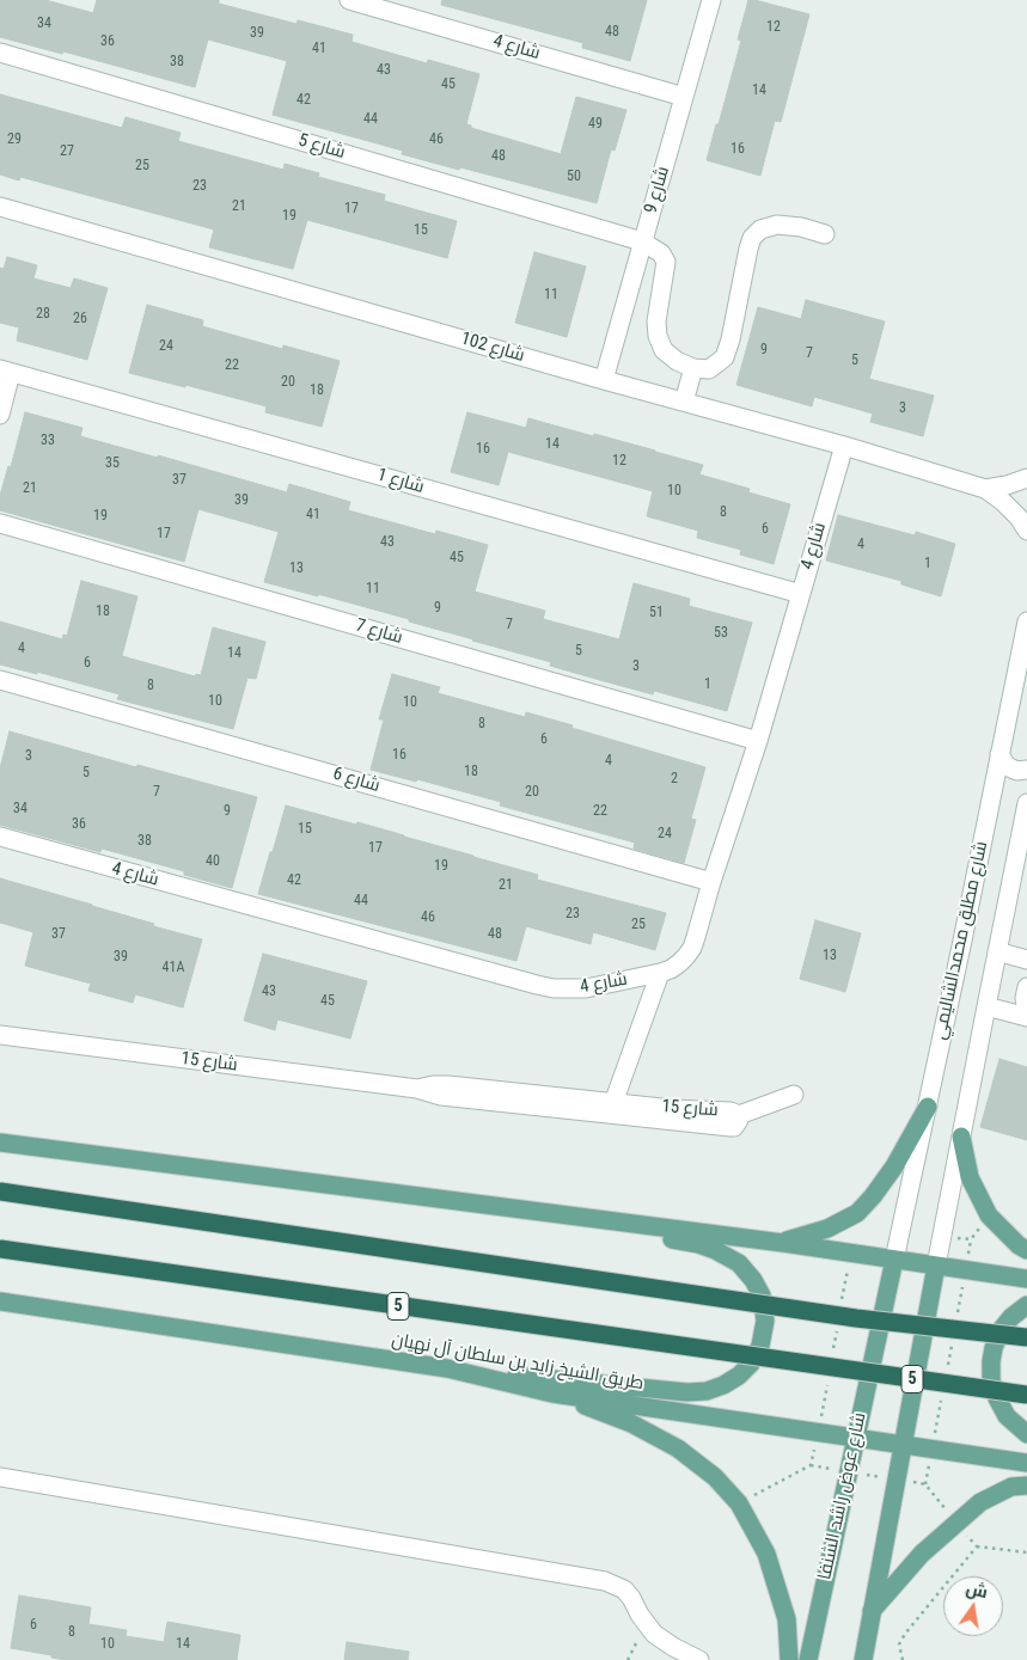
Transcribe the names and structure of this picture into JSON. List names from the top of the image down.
{
  "streets": {
    "highway": ["5", "طريق الشيخ زايد بن سلطان آل نهيان"],
    "main road": ["شارع عوض راشد الشنفا"],
    "street": [
      "شارع 4",
      "شارع 5",
      "شارع 9",
      "شارع 102",
      "شارع 1",
      "شارع 7",
      "شارع 6",
      "شارع مطلق محمدالشاليمي",
      "شارع 15"
    ]
  },
  "crossings": [
    ["شارع 4", "شارع 9"],
    ["شارع 4", "شارع 102"],
    ["شارع 4", "شارع 1"],
    ["شارع 4", "شارع 7"],
    ["شارع 4", "شارع 6"],
    ["شارع 5", "شارع 9"],
    ["شارع 9", "شارع 102"],
    ["شارع مطلق محمدالشاليمي", "شارع عوض راشد الشنفا"],
    ["طريق الشيخ زايد بن سلطان آل نهيان", "شارع عوض راشد الشنفا"]
  ],
  "house_numbers": [
    "34",
    "12",
    "48",
    "39",
    "36",
    "41",
    "38",
    "43",
    "45",
    "14",
    "42",
    "44",
    "49",
    "29",
    "46",
    "16",
    "27",
    "48",
    "25",
    "50",
    "23",
    "21",
    "17",
    "19",
    "15",
    "11",
    "28",
    "26",
    "24",
    "9",
    "7",
    "5",
    "22",
    "20",
    "18",
    "3",
    "33",
    "14",
    "16",
    "12",
    "35",
    "37",
    "21",
    "10",
    "39",
    "8",
    "41",
    "19",
    "6",
    "17",
    "43",
    "4",
    "45",
    "1",
    "13",
    "11",
    "9",
    "18",
    "51",
    "7",
    "53",
    "4",
    "5",
    "14",
    "6",
    "3",
    "1",
    "8",
    "10",
    "10",
    "8",
    "6",
    "16",
    "3",
    "4",
    "18",
    "5",
    "2",
    "7",
    "20",
    "34",
    "9",
    "22",
    "36",
    "15",
    "24",
    "38",
    "17",
    "40",
    "19",
    "42",
    "21",
    "44",
    "23",
    "46",
    "25",
    "37",
    "48",
    "13",
    "39",
    "41A",
    "43",
    "45",
    "6",
    "8",
    "10",
    "14"
  ],
  "north": "top"
}
